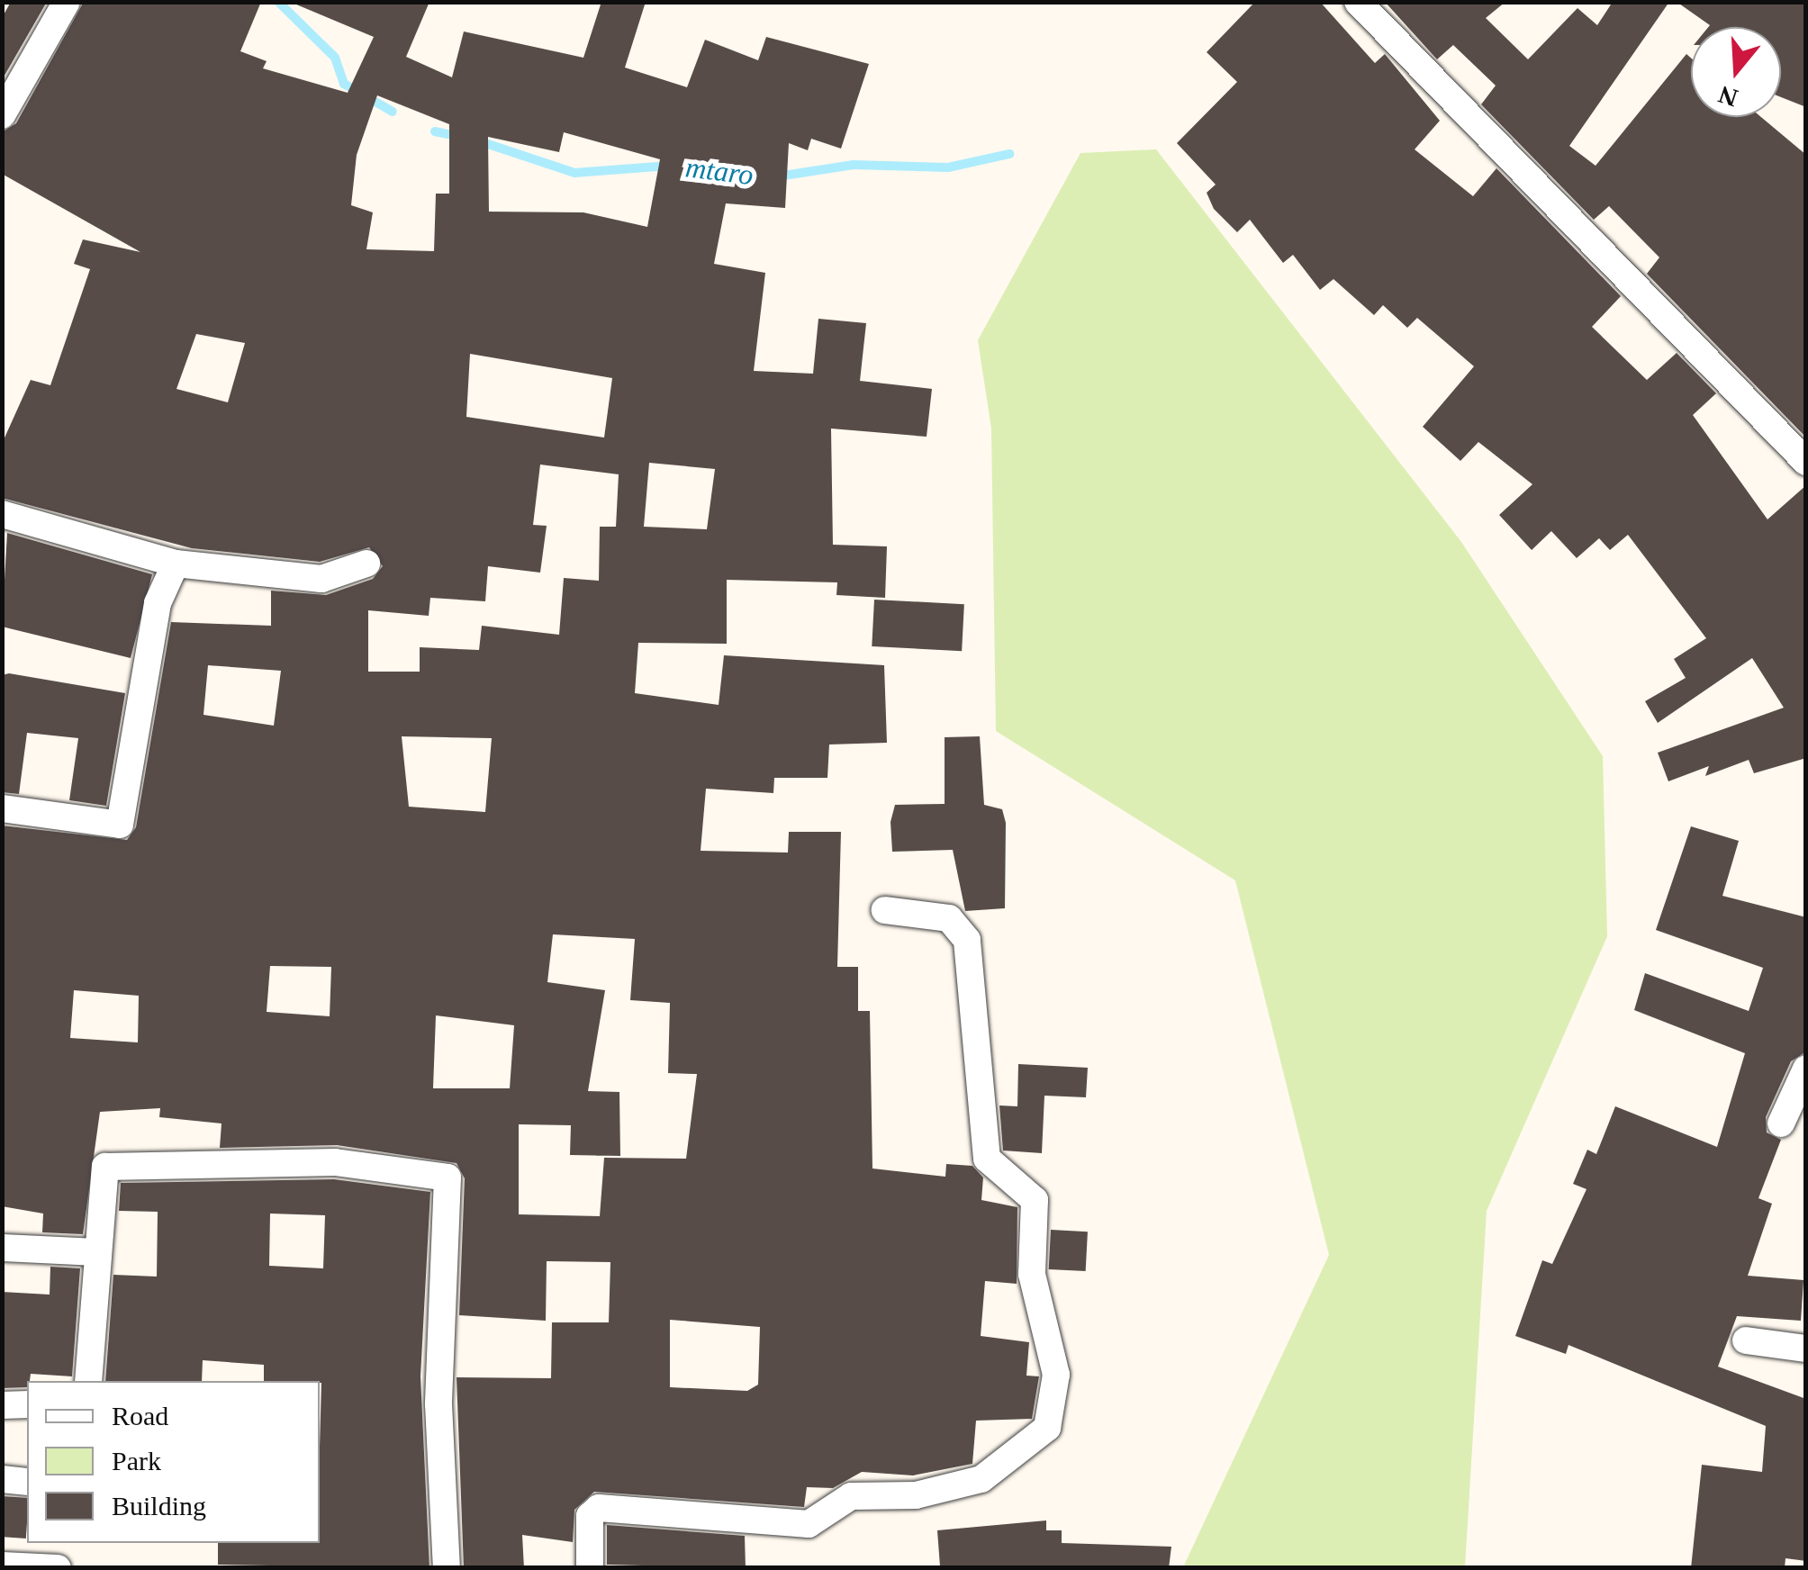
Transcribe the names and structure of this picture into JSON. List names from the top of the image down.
{
  "water": ["mtaro"],
  "legend": ["Road", "Park", "Building"],
  "north": "bottom"
}
